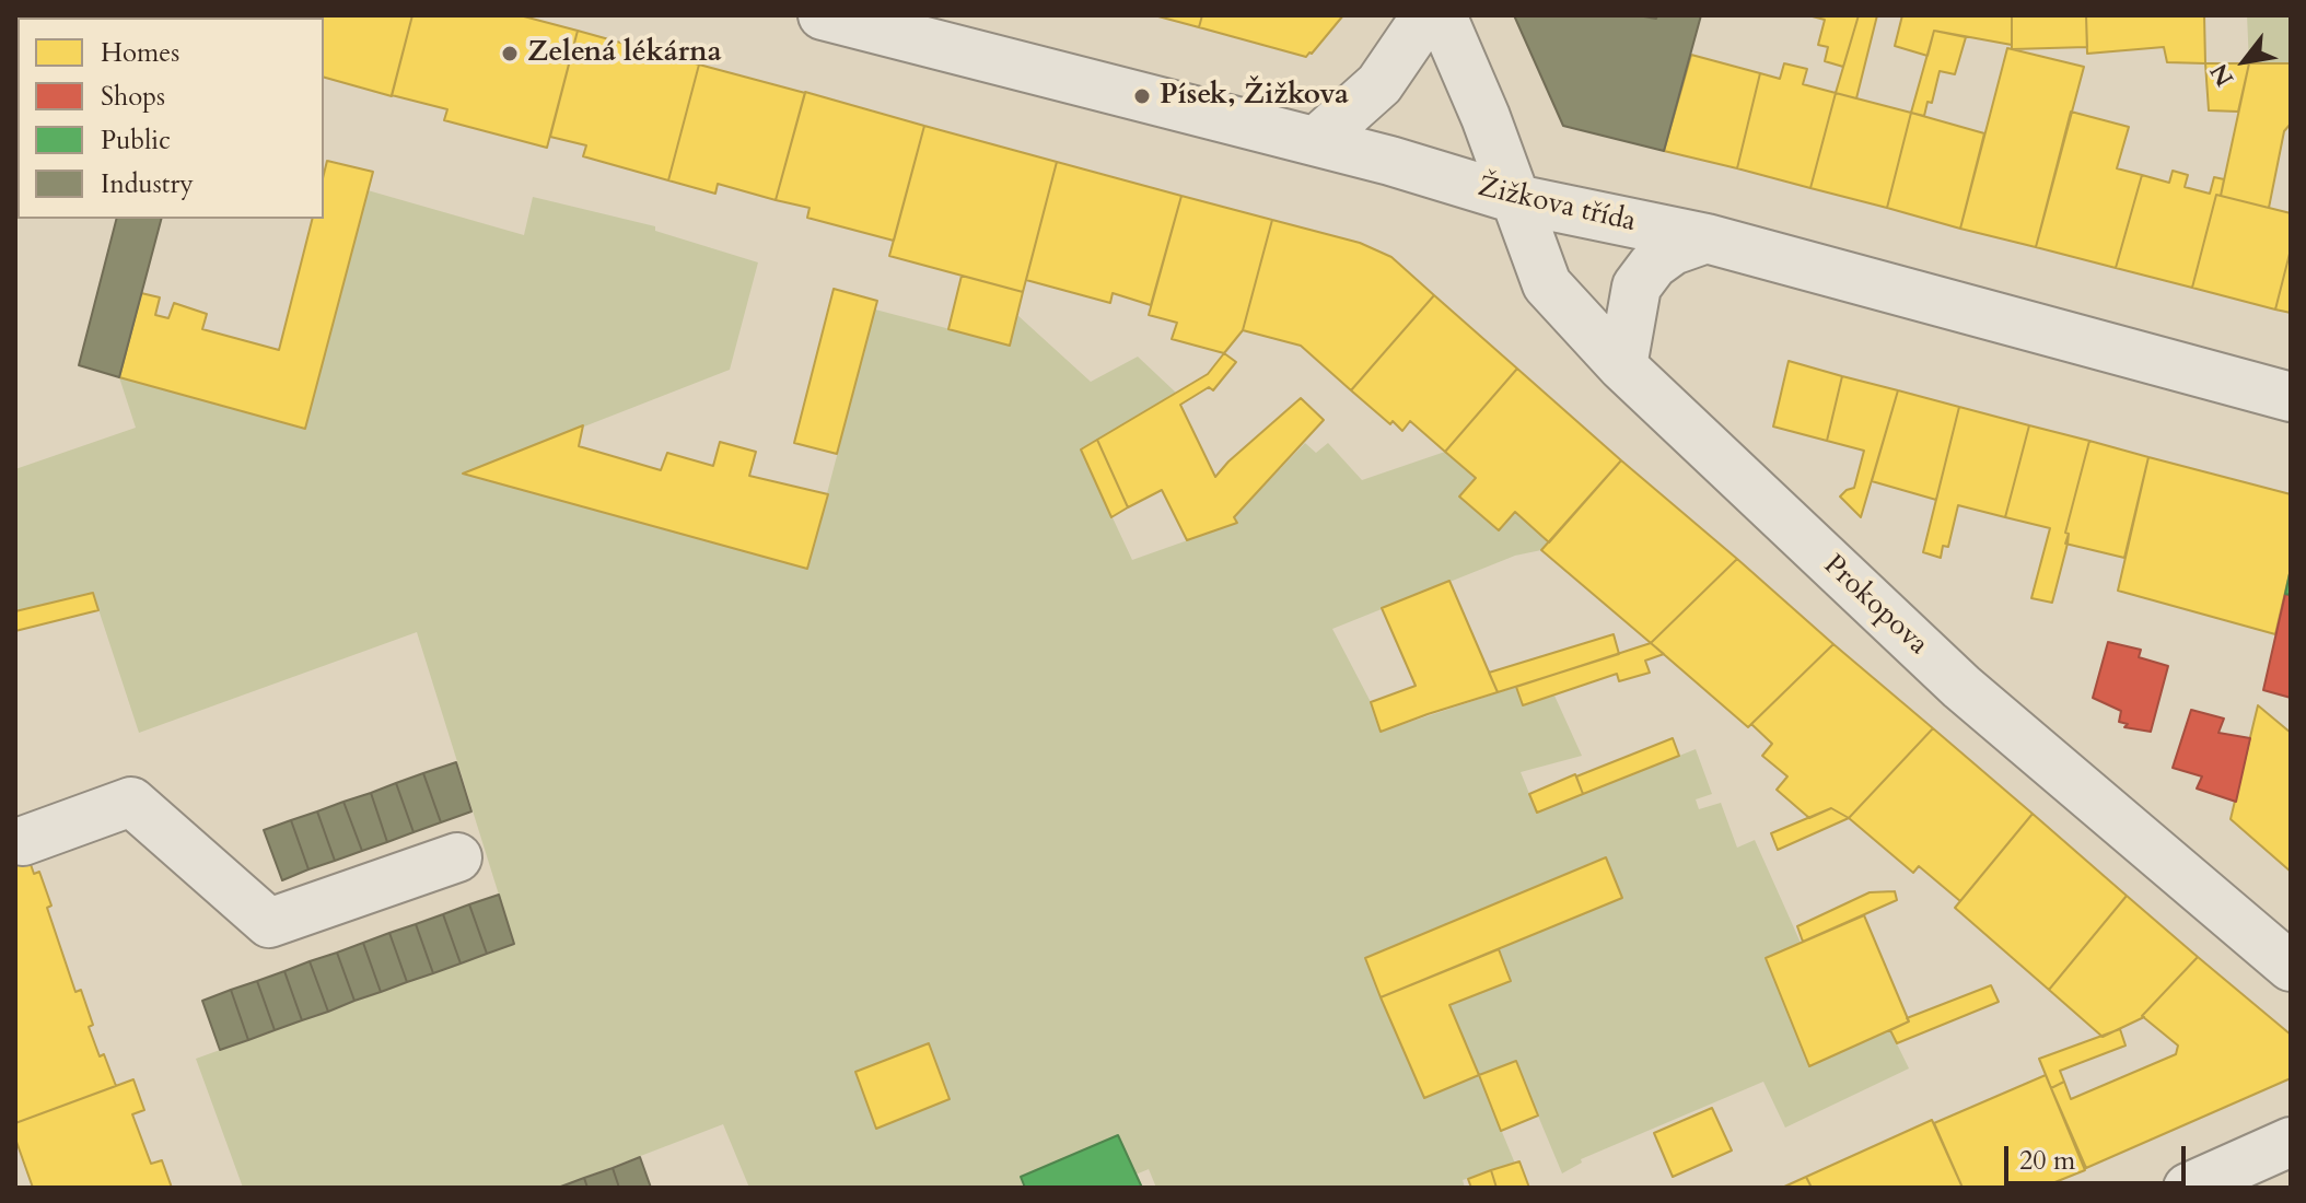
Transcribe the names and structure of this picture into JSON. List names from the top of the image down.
{
  "streets": {
    "street": ["Žižkova třída", "Prokopova"]
  },
  "crossings": [
    ["Žižkova třída", "Prokopova"]
  ],
  "places": ["Zelená lékárna", "Písek, Žižkova"],
  "legend": [
    "Homes",
    "Shops",
    "Public",
    "Industry"
  ],
  "scale_bar": "20 m",
  "north": "bottom left"
}
